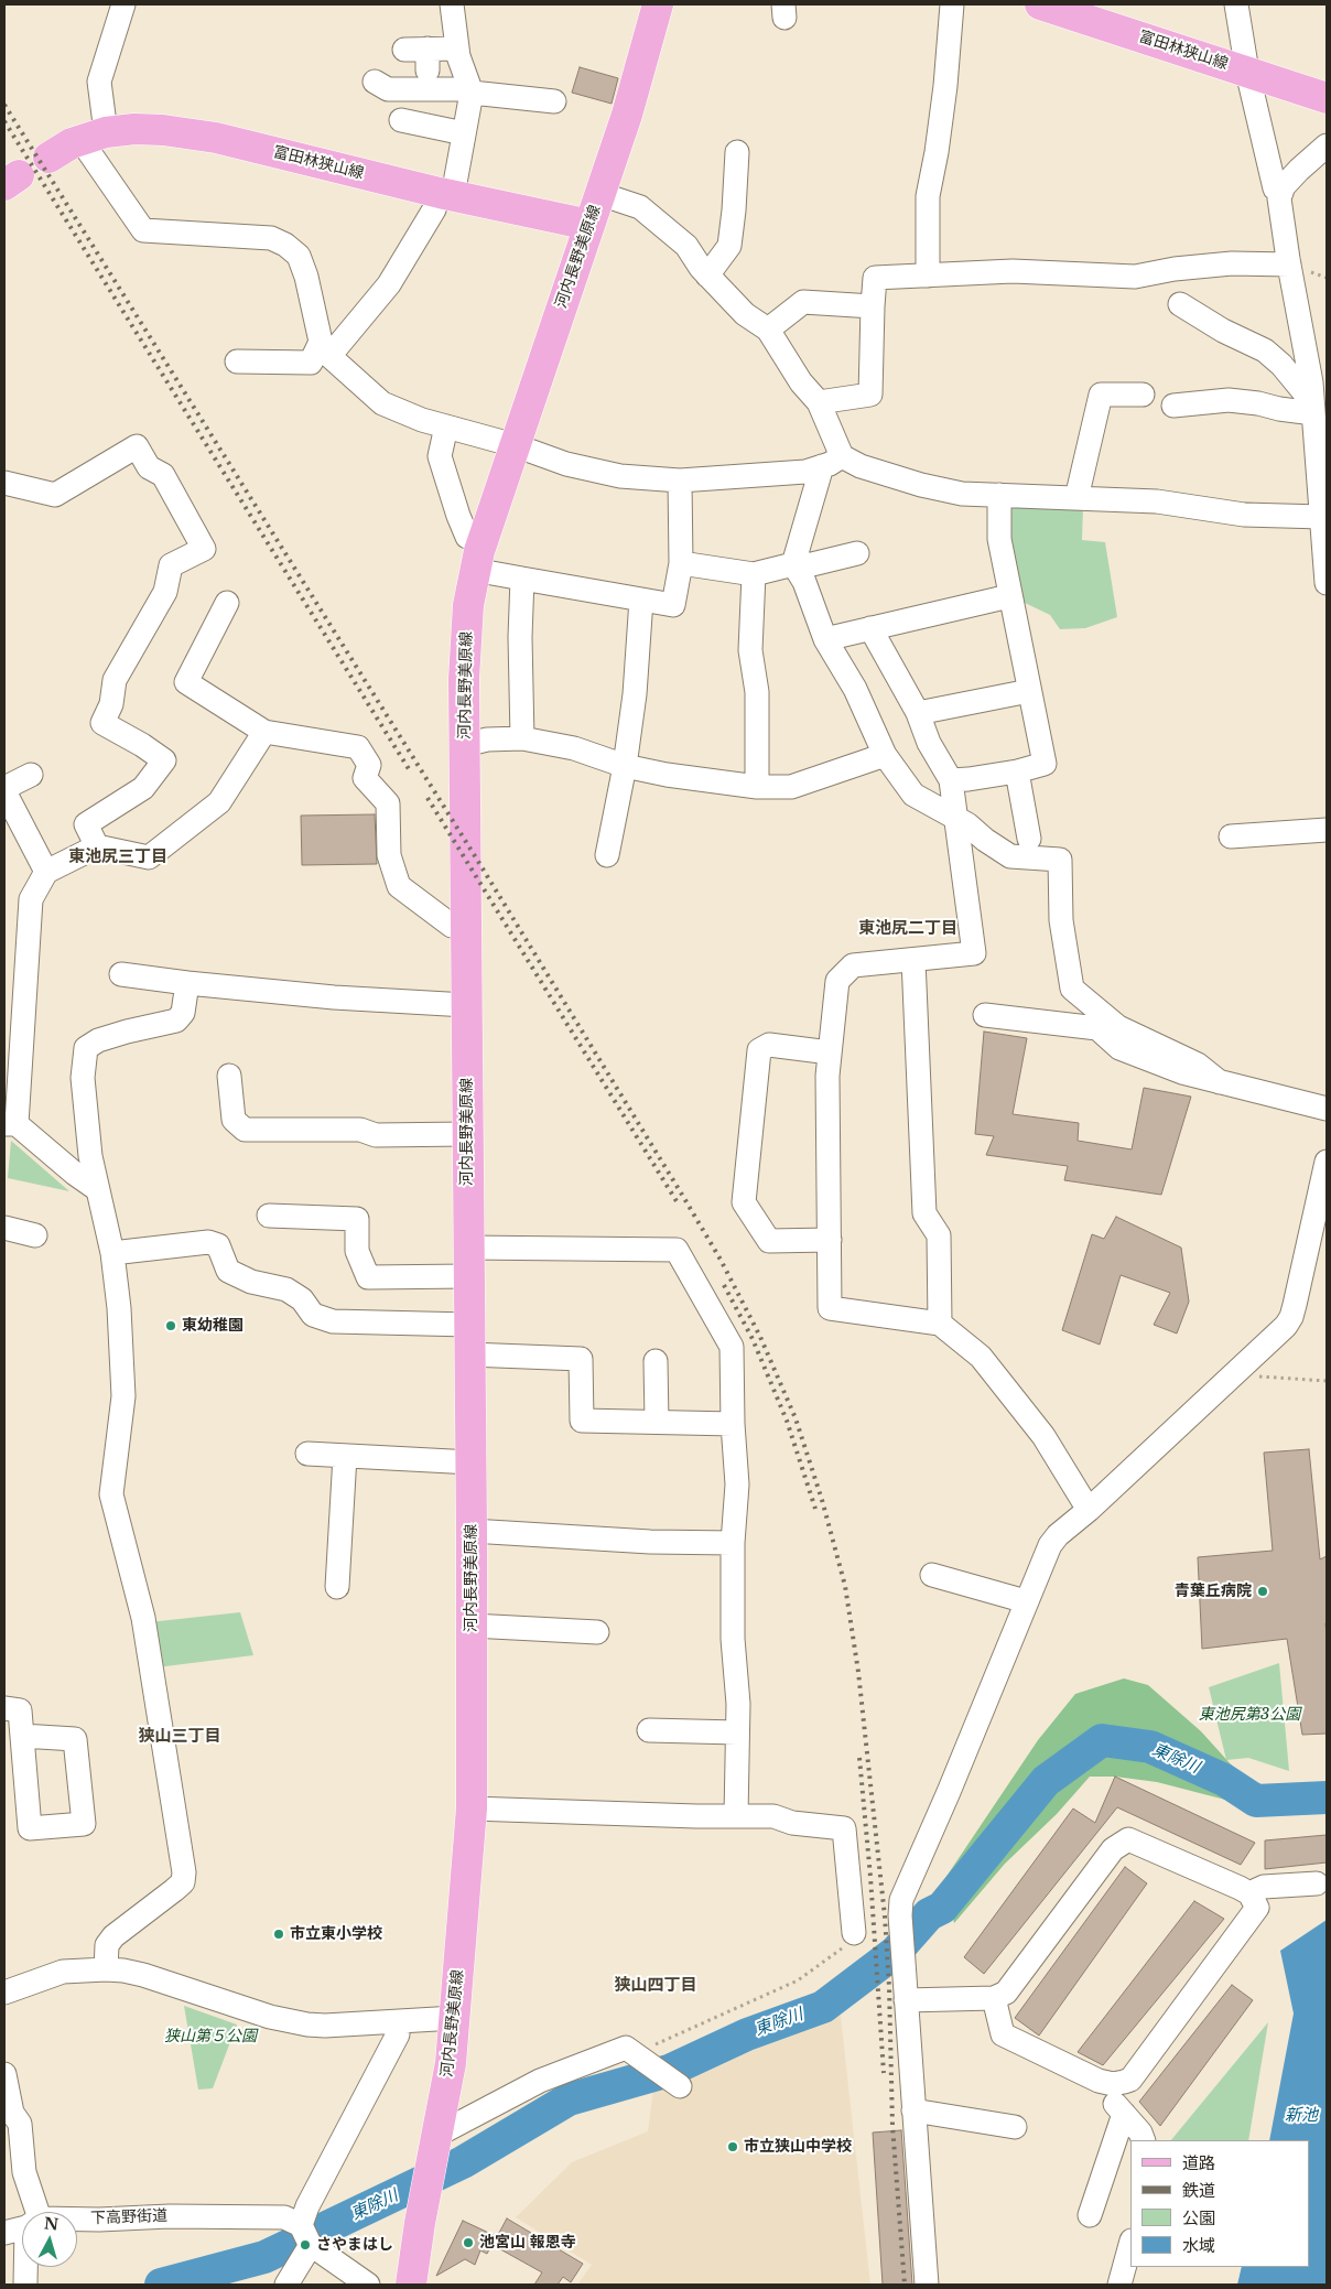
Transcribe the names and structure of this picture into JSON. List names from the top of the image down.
{
  "streets": {
    "main road": ["富田林狭山線", "河内長野美原線"],
    "street": ["下高野街道"]
  },
  "crossings": [
    ["富田林狭山線", "河内長野美原線"]
  ],
  "districts": [
    "東池尻三丁目",
    "東池尻二丁目",
    "狭山三丁目",
    "狭山四丁目"
  ],
  "water": ["東除川", "新池"],
  "parks": ["東池尻第3公園", "狭山第５公園"],
  "places": [
    "東幼稚園",
    "青葉丘病院",
    "市立東小学校",
    "市立狭山中学校",
    "池宮山 報恩寺",
    "さやまはし"
  ],
  "legend": [
    "道路",
    "鉄道",
    "公園",
    "水域"
  ],
  "north": "top"
}
